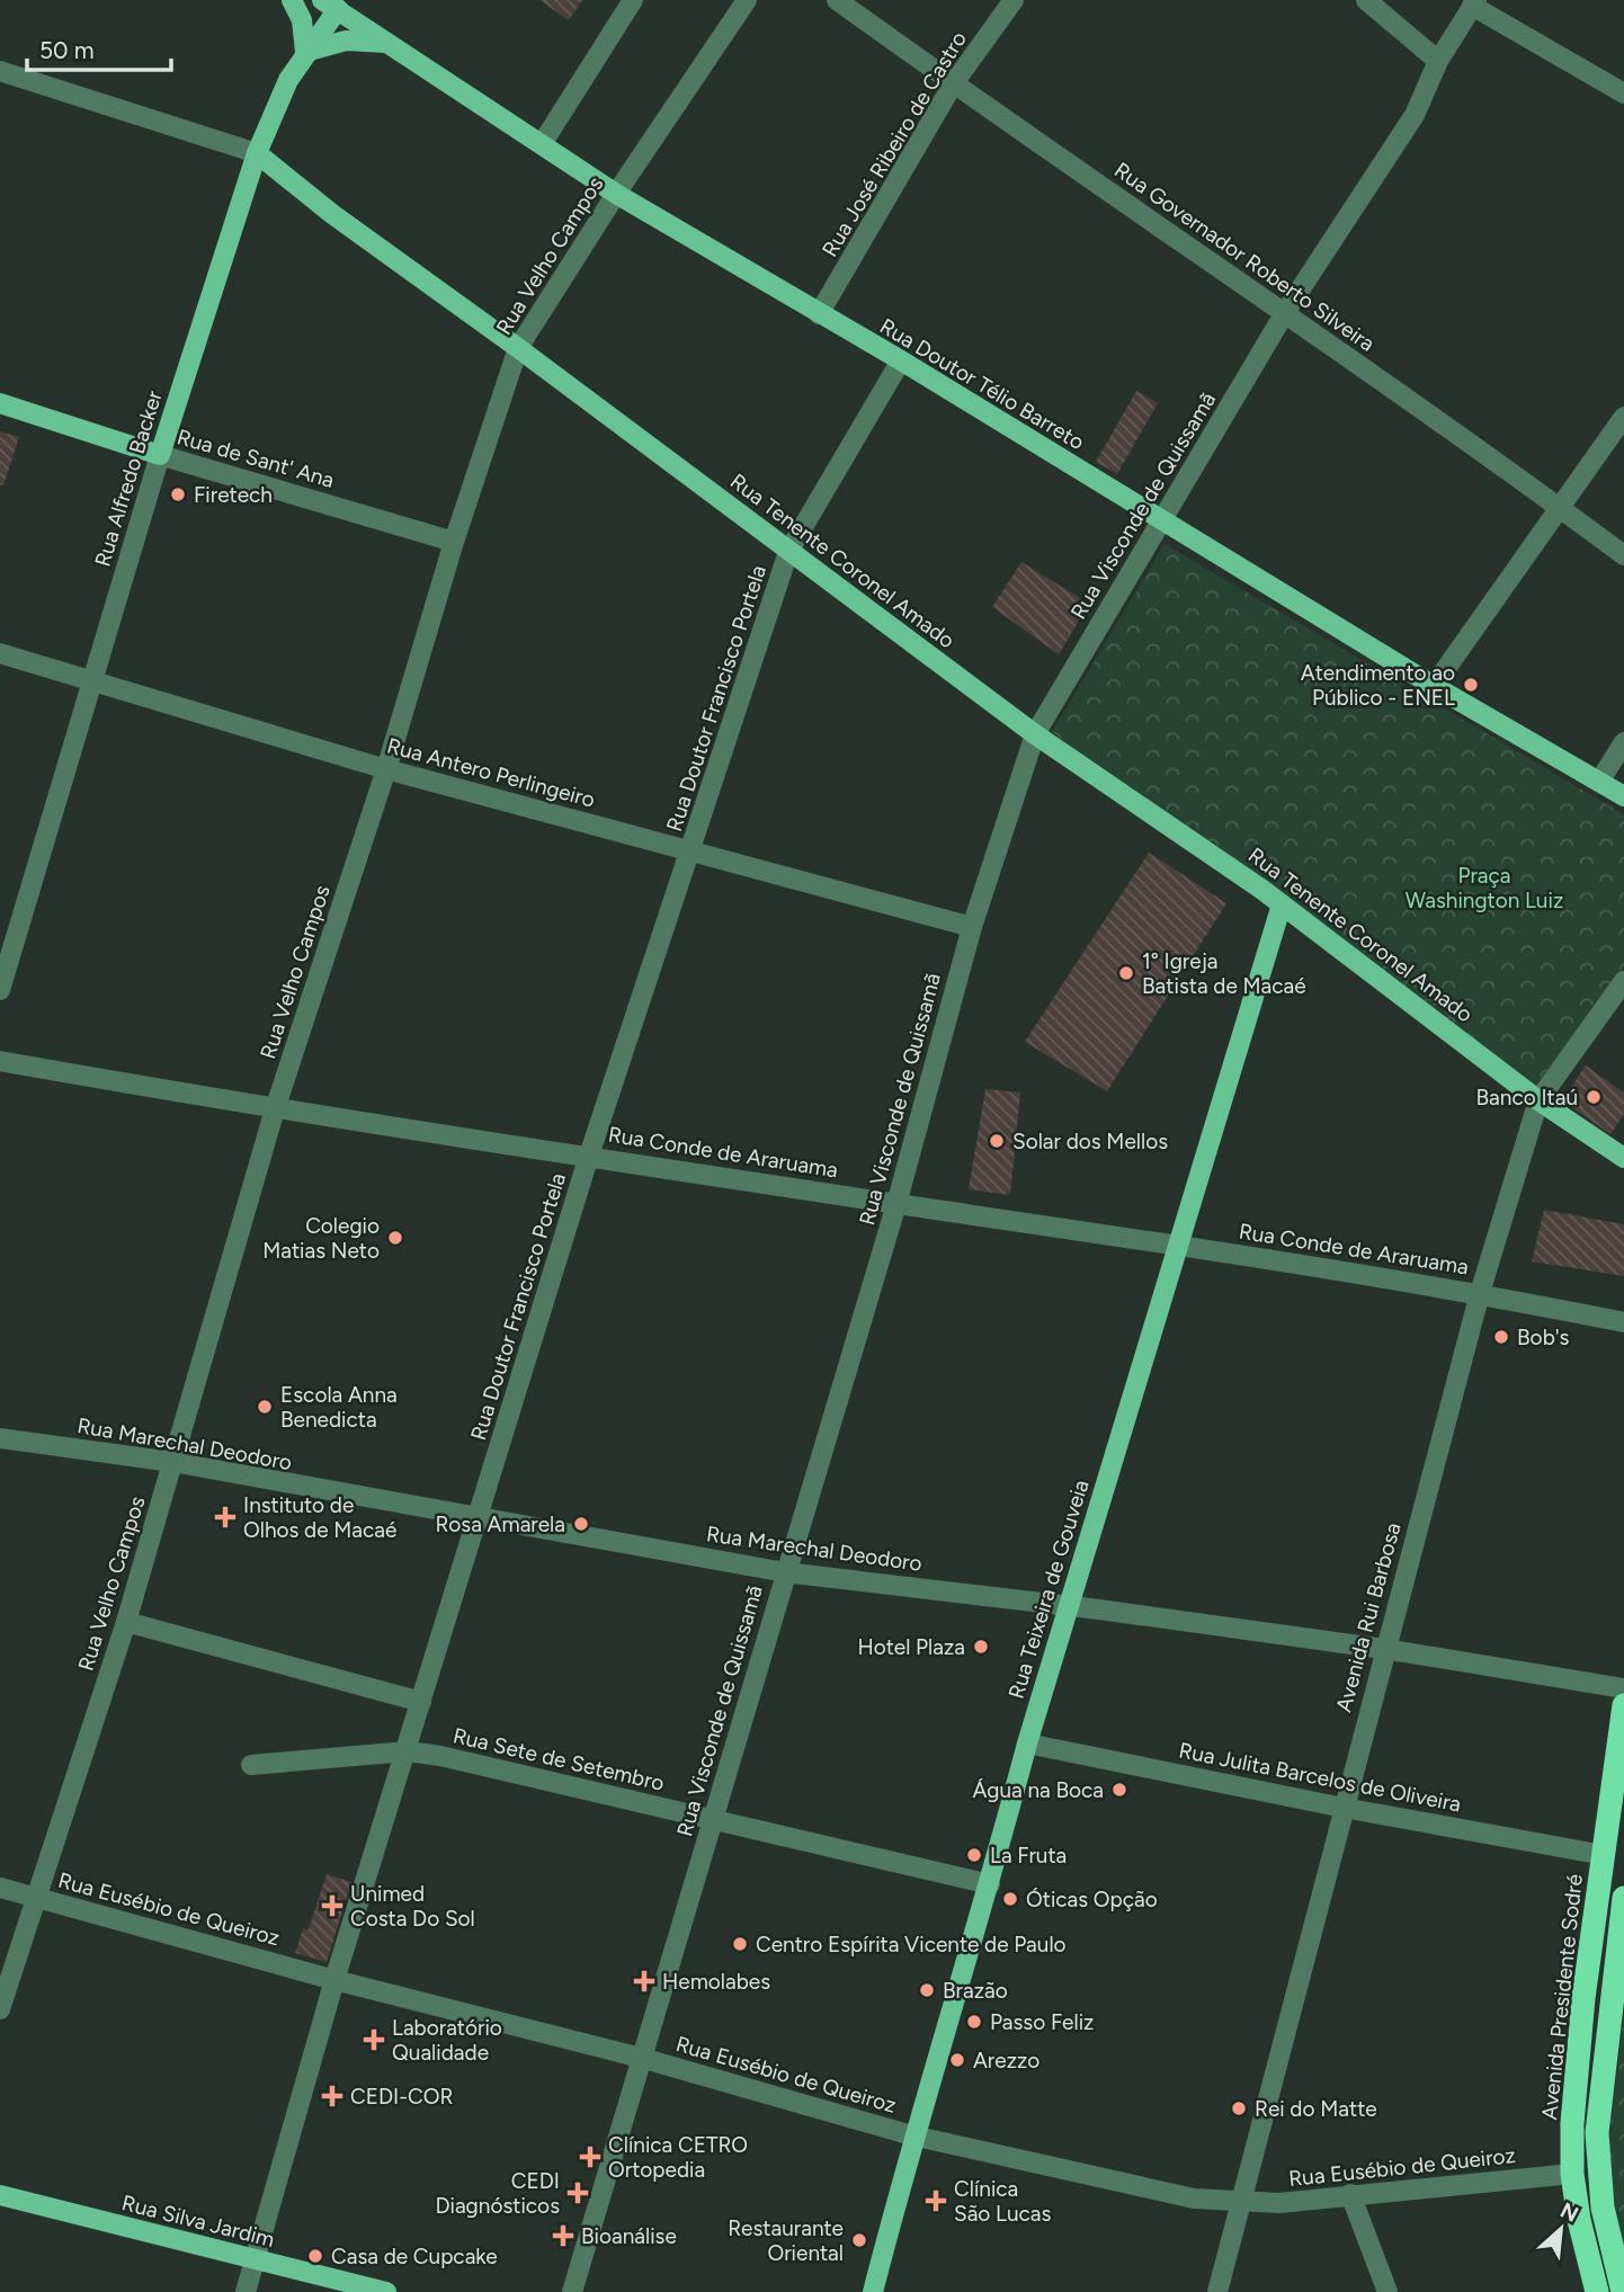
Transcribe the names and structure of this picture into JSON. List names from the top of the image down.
{
  "streets": {
    "highway": ["Avenida Presidente Sodré"],
    "main road": [
      "Rua Doutor Télio Barreto",
      "Rua de Sant' Ana",
      "Rua Alfredo Backer",
      "Rua Tenente Coronel Amado",
      "Rua Teixeira de Gouveia",
      "Rua Silva Jardim"
    ],
    "street": [
      "Rua José Ribeiro de Castro",
      "Rua Velho Campos",
      "Rua Governador Roberto Silveira",
      "Rua Visconde de Quissamã",
      "Rua Doutor Francisco Portela",
      "Rua Antero Perlingeiro",
      "Rua Conde de Araruama",
      "Rua Marechal Deodoro",
      "Avenida Rui Barbosa",
      "Rua Sete de Setembro",
      "Rua Julita Barcelos de Oliveira",
      "Rua Eusébio de Queiroz"
    ]
  },
  "crossings": [
    ["Rua José Ribeiro de Castro", "Rua Governador Roberto Silveira"],
    ["Rua José Ribeiro de Castro", "Rua Doutor Télio Barreto"],
    ["Rua Velho Campos", "Rua Doutor Télio Barreto"],
    ["Rua Velho Campos", "Rua de Sant' Ana"],
    ["Rua Velho Campos", "Rua Tenente Coronel Amado"],
    ["Rua Velho Campos", "Rua Antero Perlingeiro"],
    ["Rua Velho Campos", "Rua Conde de Araruama"],
    ["Rua Velho Campos", "Rua Marechal Deodoro"],
    ["Rua Velho Campos", "Rua Eusébio de Queiroz"],
    ["Rua Governador Roberto Silveira", "Rua Visconde de Quissamã"],
    ["Rua Doutor Télio Barreto", "Rua Alfredo Backer"],
    ["Rua Doutor Télio Barreto", "Rua Visconde de Quissamã"],
    ["Rua Doutor Télio Barreto", "Rua Doutor Francisco Portela"],
    ["Rua de Sant' Ana", "Rua Alfredo Backer"],
    ["Rua Alfredo Backer", "Rua Tenente Coronel Amado"],
    ["Rua Alfredo Backer", "Rua Antero Perlingeiro"],
    ["Rua Visconde de Quissamã", "Rua Tenente Coronel Amado"],
    ["Rua Visconde de Quissamã", "Rua Antero Perlingeiro"],
    ["Rua Visconde de Quissamã", "Rua Conde de Araruama"],
    ["Rua Visconde de Quissamã", "Rua Marechal Deodoro"],
    ["Rua Visconde de Quissamã", "Rua Sete de Setembro"],
    ["Rua Visconde de Quissamã", "Rua Eusébio de Queiroz"],
    ["Rua Tenente Coronel Amado", "Rua Doutor Francisco Portela"],
    ["Rua Tenente Coronel Amado", "Rua Teixeira de Gouveia"],
    ["Rua Tenente Coronel Amado", "Avenida Rui Barbosa"],
    ["Rua Doutor Francisco Portela", "Rua Antero Perlingeiro"],
    ["Rua Doutor Francisco Portela", "Rua Conde de Araruama"],
    ["Rua Doutor Francisco Portela", "Rua Marechal Deodoro"],
    ["Rua Doutor Francisco Portela", "Rua Sete de Setembro"],
    ["Rua Doutor Francisco Portela", "Rua Eusébio de Queiroz"],
    ["Rua Doutor Francisco Portela", "Rua Silva Jardim"],
    ["Rua Conde de Araruama", "Rua Teixeira de Gouveia"],
    ["Rua Conde de Araruama", "Avenida Rui Barbosa"],
    ["Rua Marechal Deodoro", "Rua Teixeira de Gouveia"],
    ["Rua Marechal Deodoro", "Avenida Rui Barbosa"],
    ["Rua Teixeira de Gouveia", "Rua Sete de Setembro"],
    ["Rua Teixeira de Gouveia", "Rua Julita Barcelos de Oliveira"],
    ["Rua Teixeira de Gouveia", "Rua Eusébio de Queiroz"],
    ["Avenida Rui Barbosa", "Rua Julita Barcelos de Oliveira"],
    ["Avenida Rui Barbosa", "Rua Eusébio de Queiroz"],
    ["Rua Julita Barcelos de Oliveira", "Avenida Presidente Sodré"],
    ["Rua Eusébio de Queiroz", "Avenida Presidente Sodré"]
  ],
  "parks": ["Praça Washington Luiz"],
  "places": {
    "other": [
      "Firetech",
      "Atendimento ao Público - ENEL",
      "1° Igreja Batista de Macaé",
      "Banco Itaú",
      "Solar dos Mellos",
      "Colegio Matias Neto",
      "Bob's",
      "Escola Anna Benedicta",
      "Rosa Amarela",
      "Hotel Plaza",
      "Água na Boca",
      "La Fruta",
      "Óticas Opção",
      "Centro Espírita Vicente de Paulo",
      "Brazão",
      "Passo Feliz",
      "Arezzo",
      "Rei do Matte",
      "Restaurante Oriental",
      "Casa de Cupcake"
    ],
    "health": [
      "Instituto de Olhos de Macaé",
      "Unimed Costa Do Sol",
      "Hemolabes",
      "Laboratório Qualidade",
      "CEDI-COR",
      "Clínica CETRO Ortopedia",
      "CEDI Diagnósticos",
      "Clínica São Lucas",
      "Bioanálise"
    ]
  },
  "scale_bar": "50 m",
  "north": "top right"
}
